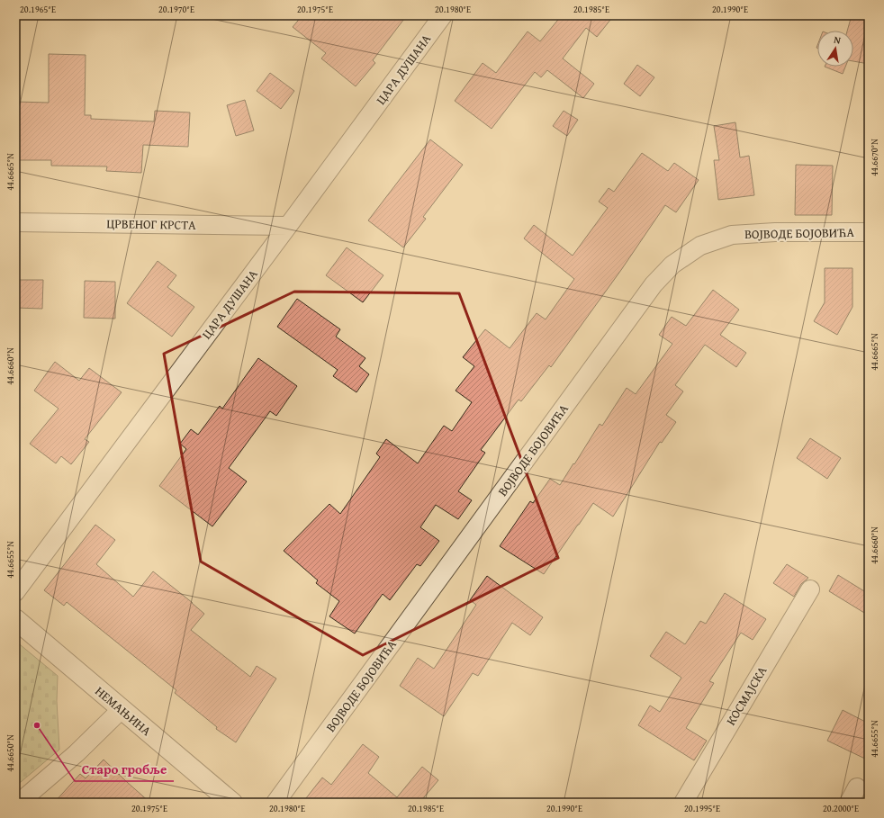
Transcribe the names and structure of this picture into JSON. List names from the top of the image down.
{
  "streets": {
    "street": [
      "ЦАРА ДУШАНА",
      "ЦРВЕНОГ КРСТА",
      "ВОЈВОДЕ БОЈОВИЋА",
      "КОСМАЈСКА",
      "НЕМАЊИНА"
    ]
  },
  "crossings": [
    ["ЦАРА ДУШАНА", "ЦРВЕНОГ КРСТА"]
  ],
  "places": ["Старо гробље"],
  "north": "top",
  "coordinates": [
    "20.1965°E",
    "20.1970°E",
    "20.1975°E",
    "20.1980°E",
    "20.1985°E",
    "20.1990°E",
    "44.6670°N",
    "44.6665°N",
    "44.6660°N",
    "44.6655°N",
    "44.6650°N",
    "20.1995°E",
    "20.2000°E"
  ]
}
